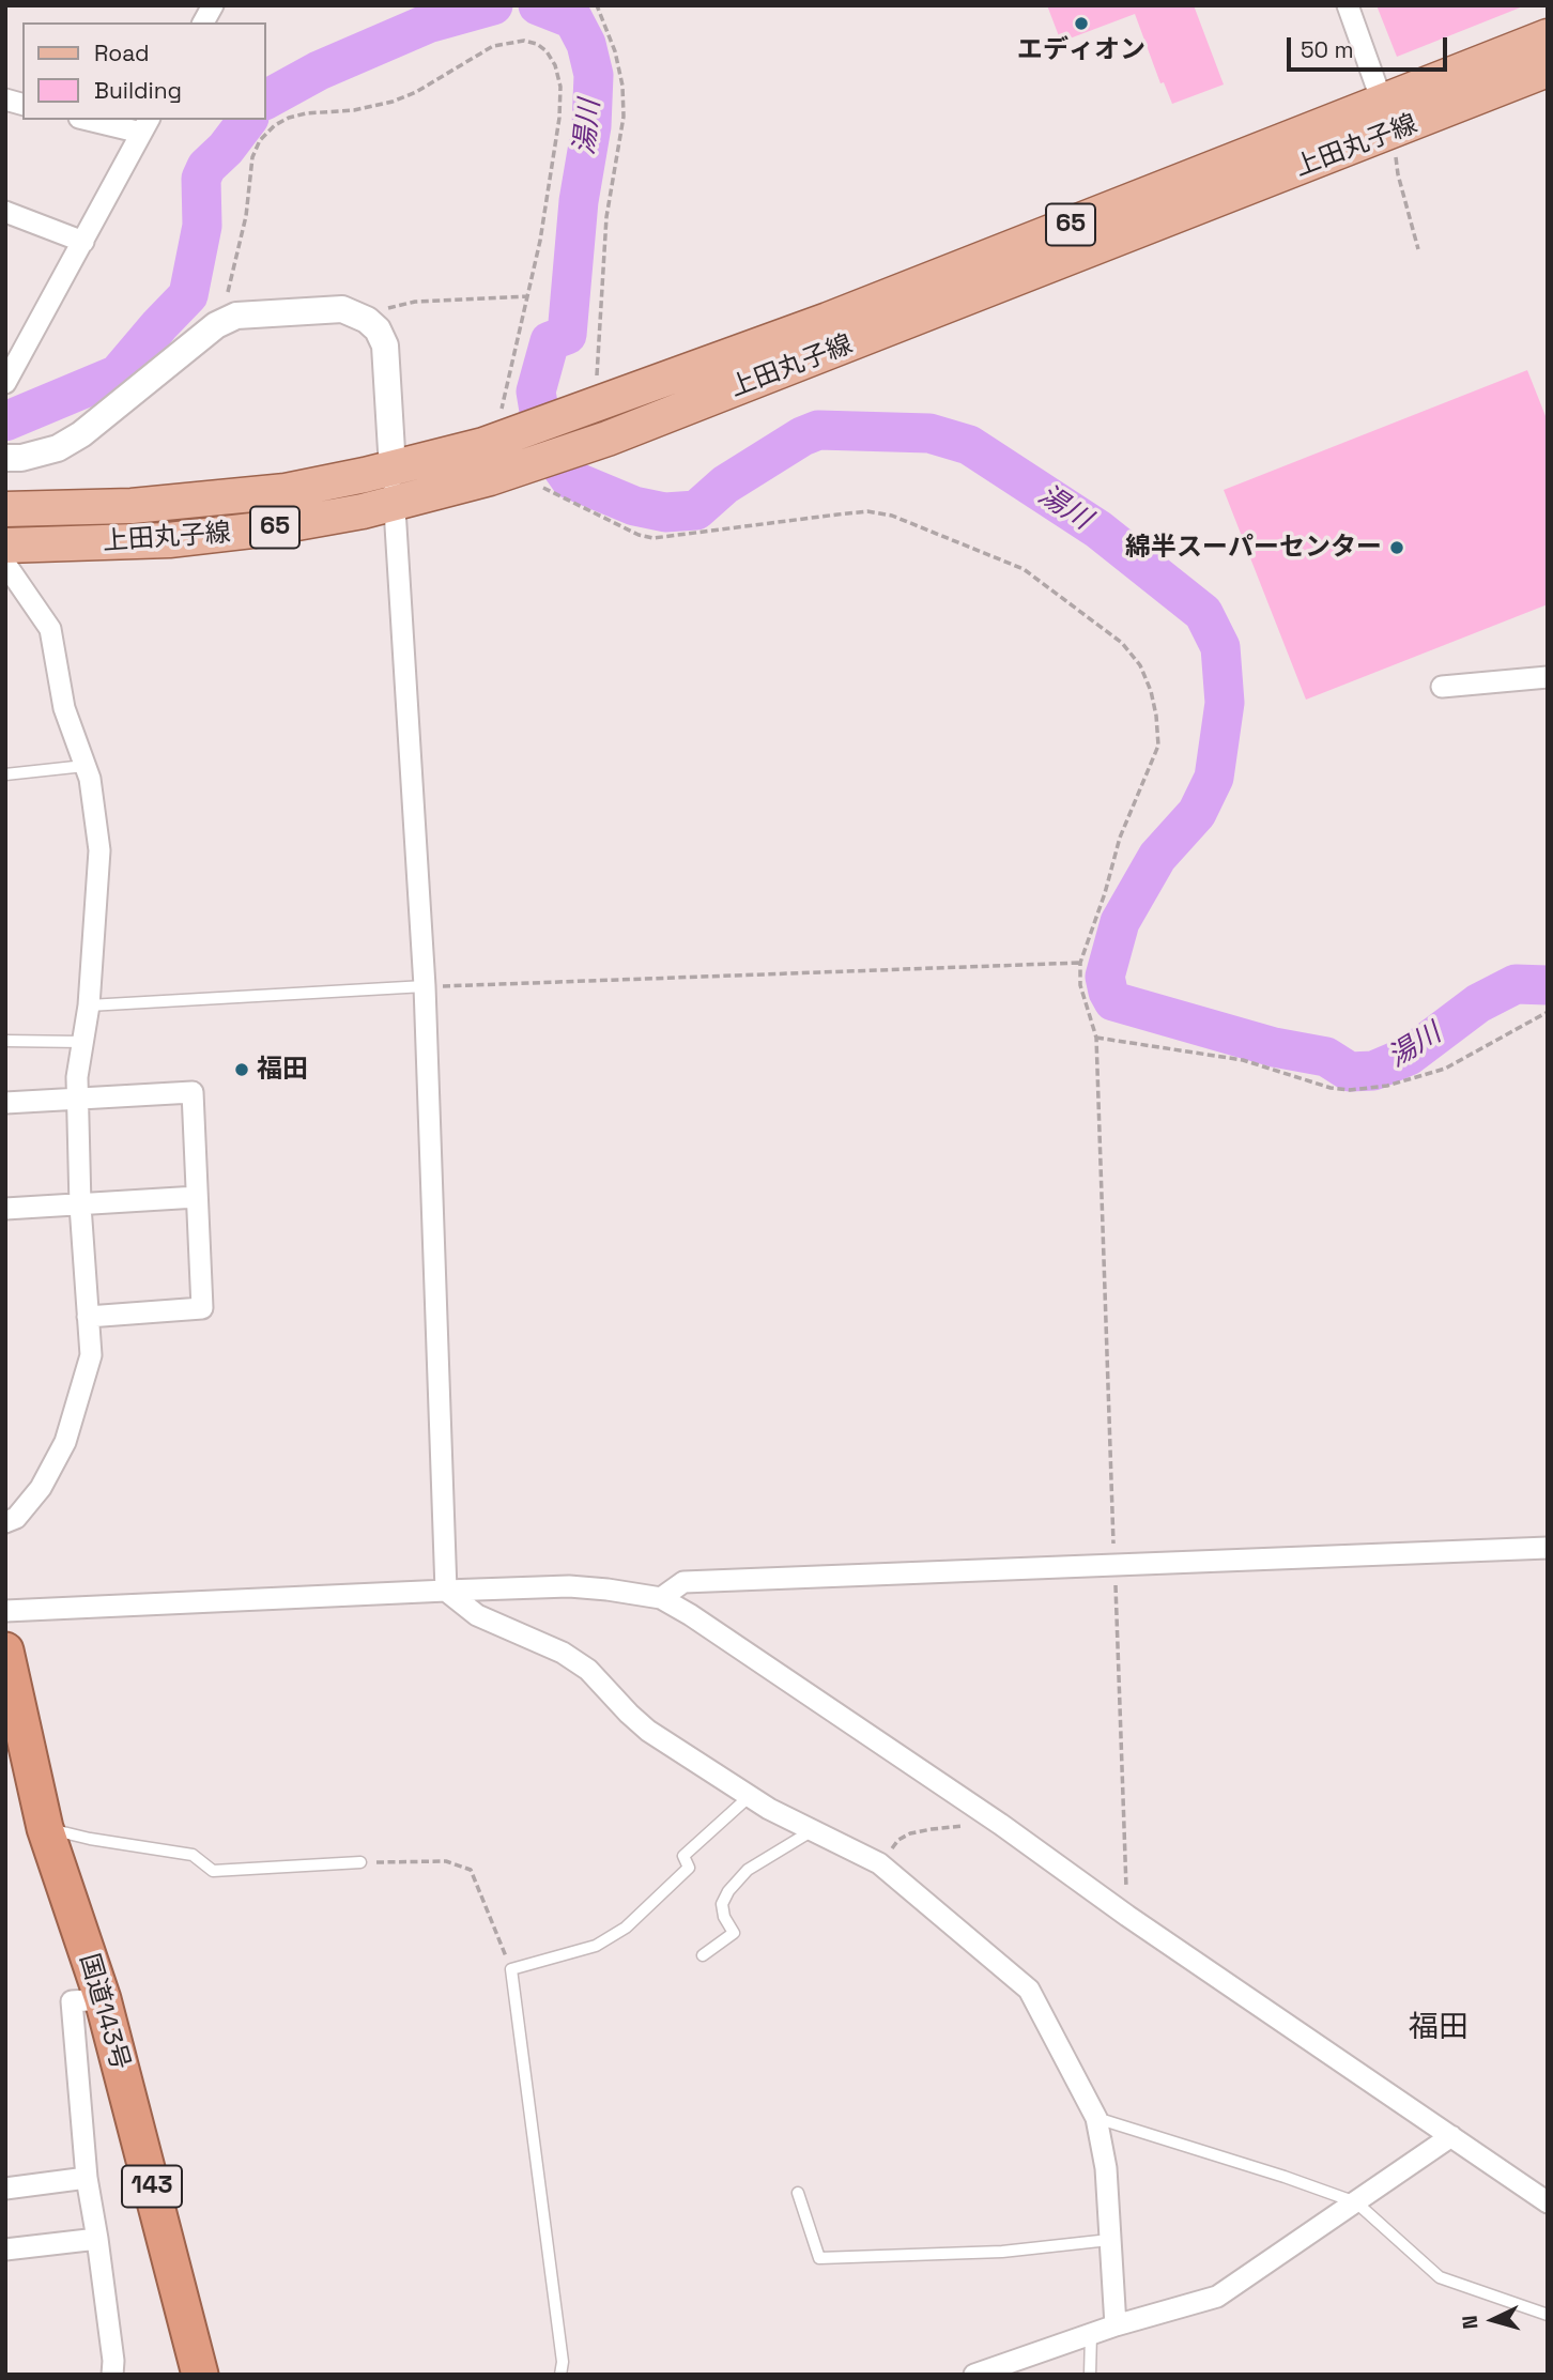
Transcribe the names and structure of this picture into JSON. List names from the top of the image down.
{
  "streets": {
    "highway": ["国道143号", "143"],
    "main road": ["上田丸子線", "65"]
  },
  "districts": ["福田"],
  "water": ["湯川"],
  "places": ["エディオン", "綿半スーパーセンター", "福田"],
  "legend": ["Road", "Building"],
  "scale_bar": "50 m",
  "north": "left"
}
